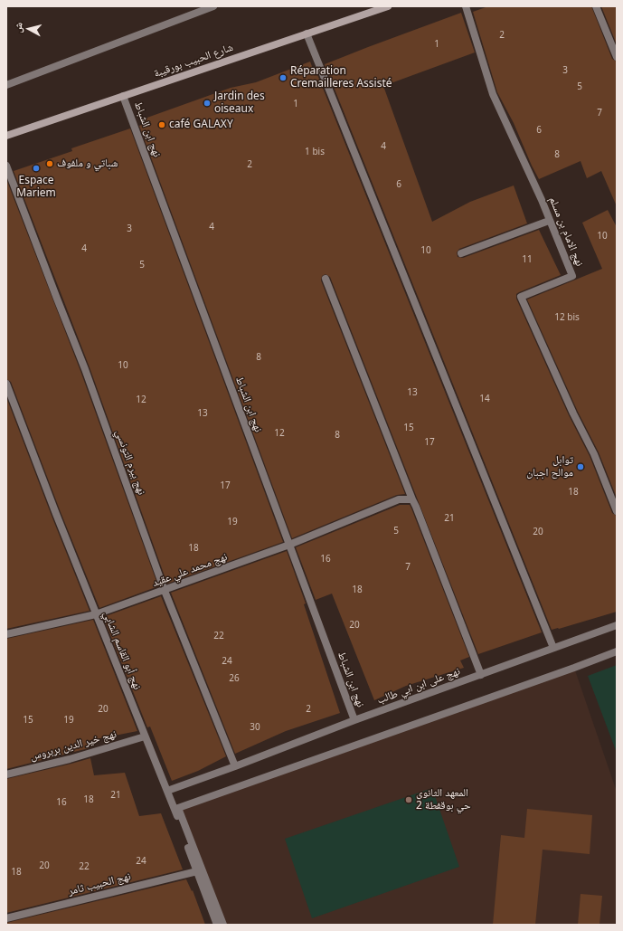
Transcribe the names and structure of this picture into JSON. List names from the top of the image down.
{
  "streets": {
    "main road": ["شارع الحبيب بورقيبة"],
    "street": [
      "نهج ابن الشباط",
      "نهج الامام بن مسلم",
      "نهج بيرم التونسي",
      "نهج محمد علي عقيد",
      "نهج أبو القاسم الشابي",
      "نهج على ابن ابي طالب",
      "نهج خير الدين بربروس",
      "نهج الحبيب ثامر"
    ]
  },
  "crossings": [
    ["شارع الحبيب بورقيبة", "نهج ابن الشباط"],
    ["نهج ابن الشباط", "نهج محمد علي عقيد"],
    ["نهج ابن الشباط", "نهج على ابن ابي طالب"],
    ["نهج بيرم التونسي", "نهج محمد علي عقيد"],
    ["نهج بيرم التونسي", "نهج على ابن ابي طالب"],
    ["نهج محمد علي عقيد", "نهج أبو القاسم الشابي"],
    ["نهج أبو القاسم الشابي", "نهج على ابن ابي طالب"],
    ["نهج أبو القاسم الشابي", "نهج خير الدين بربروس"],
    ["نهج أبو القاسم الشابي", "نهج الحبيب ثامر"]
  ],
  "places": [
    "Réparation Cremailleres Assisté",
    "Jardin des oiseaux",
    "café GALAXY",
    "شباتي و ملفوف",
    "Espace Mariem",
    "توابل موالح اجبان",
    "المعهد الثانوي حي بوقفطة 2"
  ],
  "house_numbers": [
    "2",
    "1",
    "3",
    "5",
    "1",
    "7",
    "6",
    "4",
    "1 bis",
    "8",
    "2",
    "6",
    "4",
    "3",
    "10",
    "4",
    "10",
    "11",
    "5",
    "12 bis",
    "8",
    "10",
    "13",
    "14",
    "12",
    "13",
    "15",
    "12",
    "8",
    "17",
    "17",
    "18",
    "21",
    "19",
    "5",
    "20",
    "18",
    "16",
    "7",
    "18",
    "20",
    "22",
    "24",
    "26",
    "20",
    "2",
    "15",
    "19",
    "30",
    "21",
    "18",
    "16",
    "24",
    "20",
    "22",
    "18"
  ],
  "north": "left"
}
